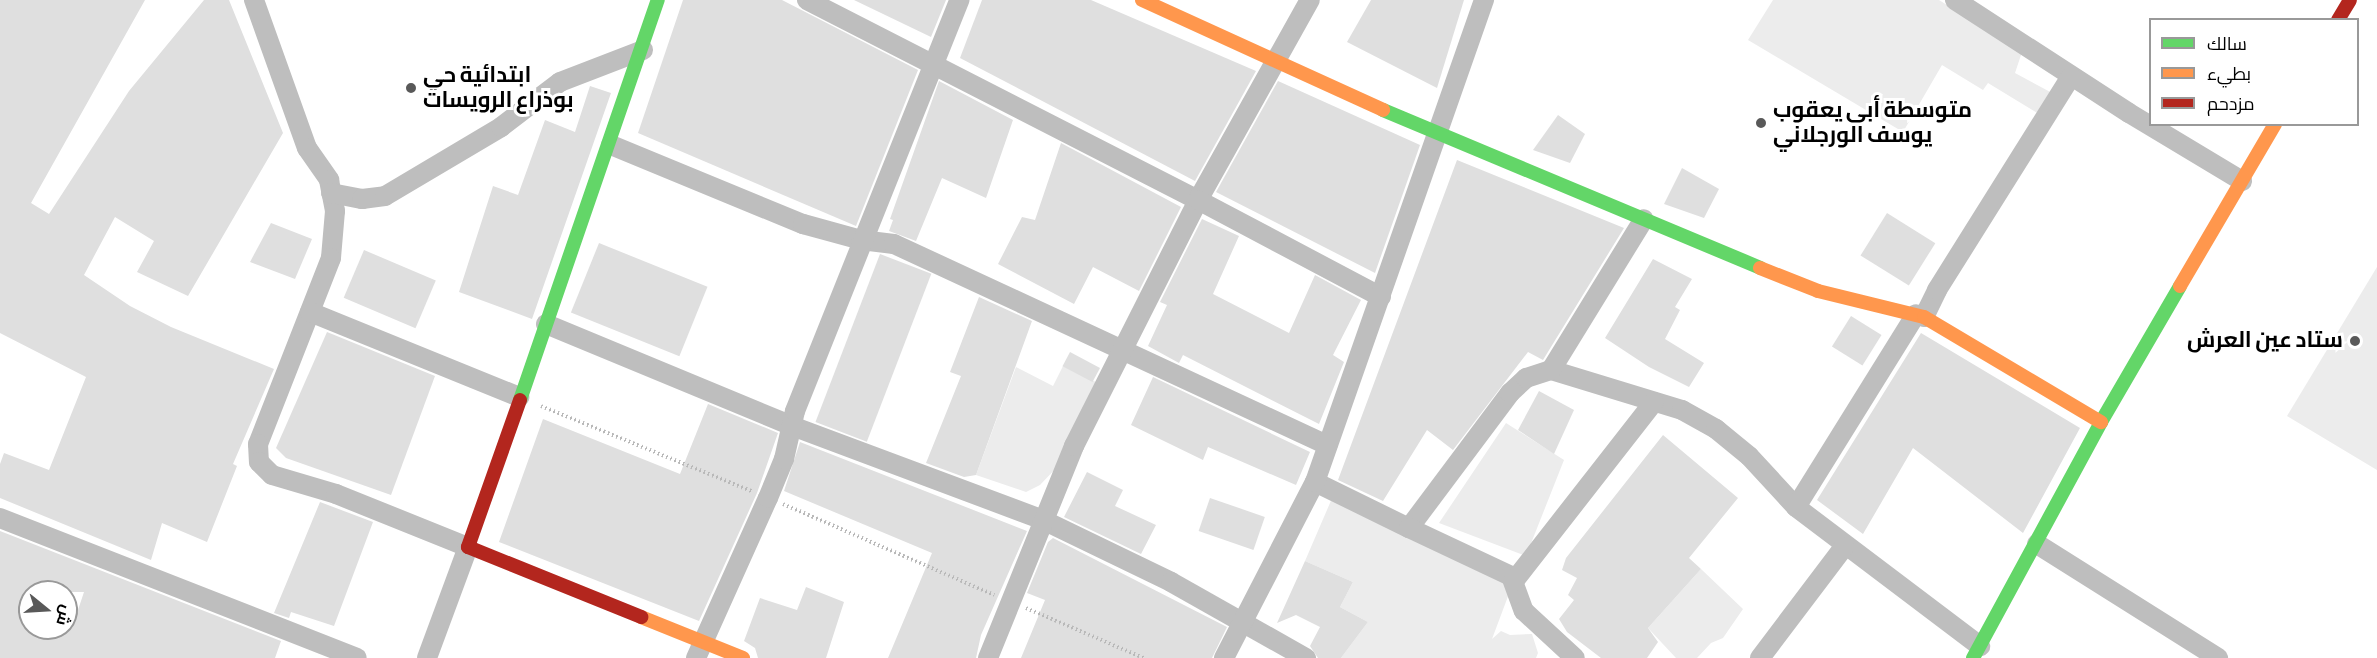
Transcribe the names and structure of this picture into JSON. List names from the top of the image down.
{
  "places": ["ابتدائية حي بوذراع الرويسات", "متوسطة أبي يعقوب يوسف الورجلاني", "ستاد عين العرش"],
  "legend": ["سالك", "بطيء", "مزدحم"],
  "north": "right"
}
